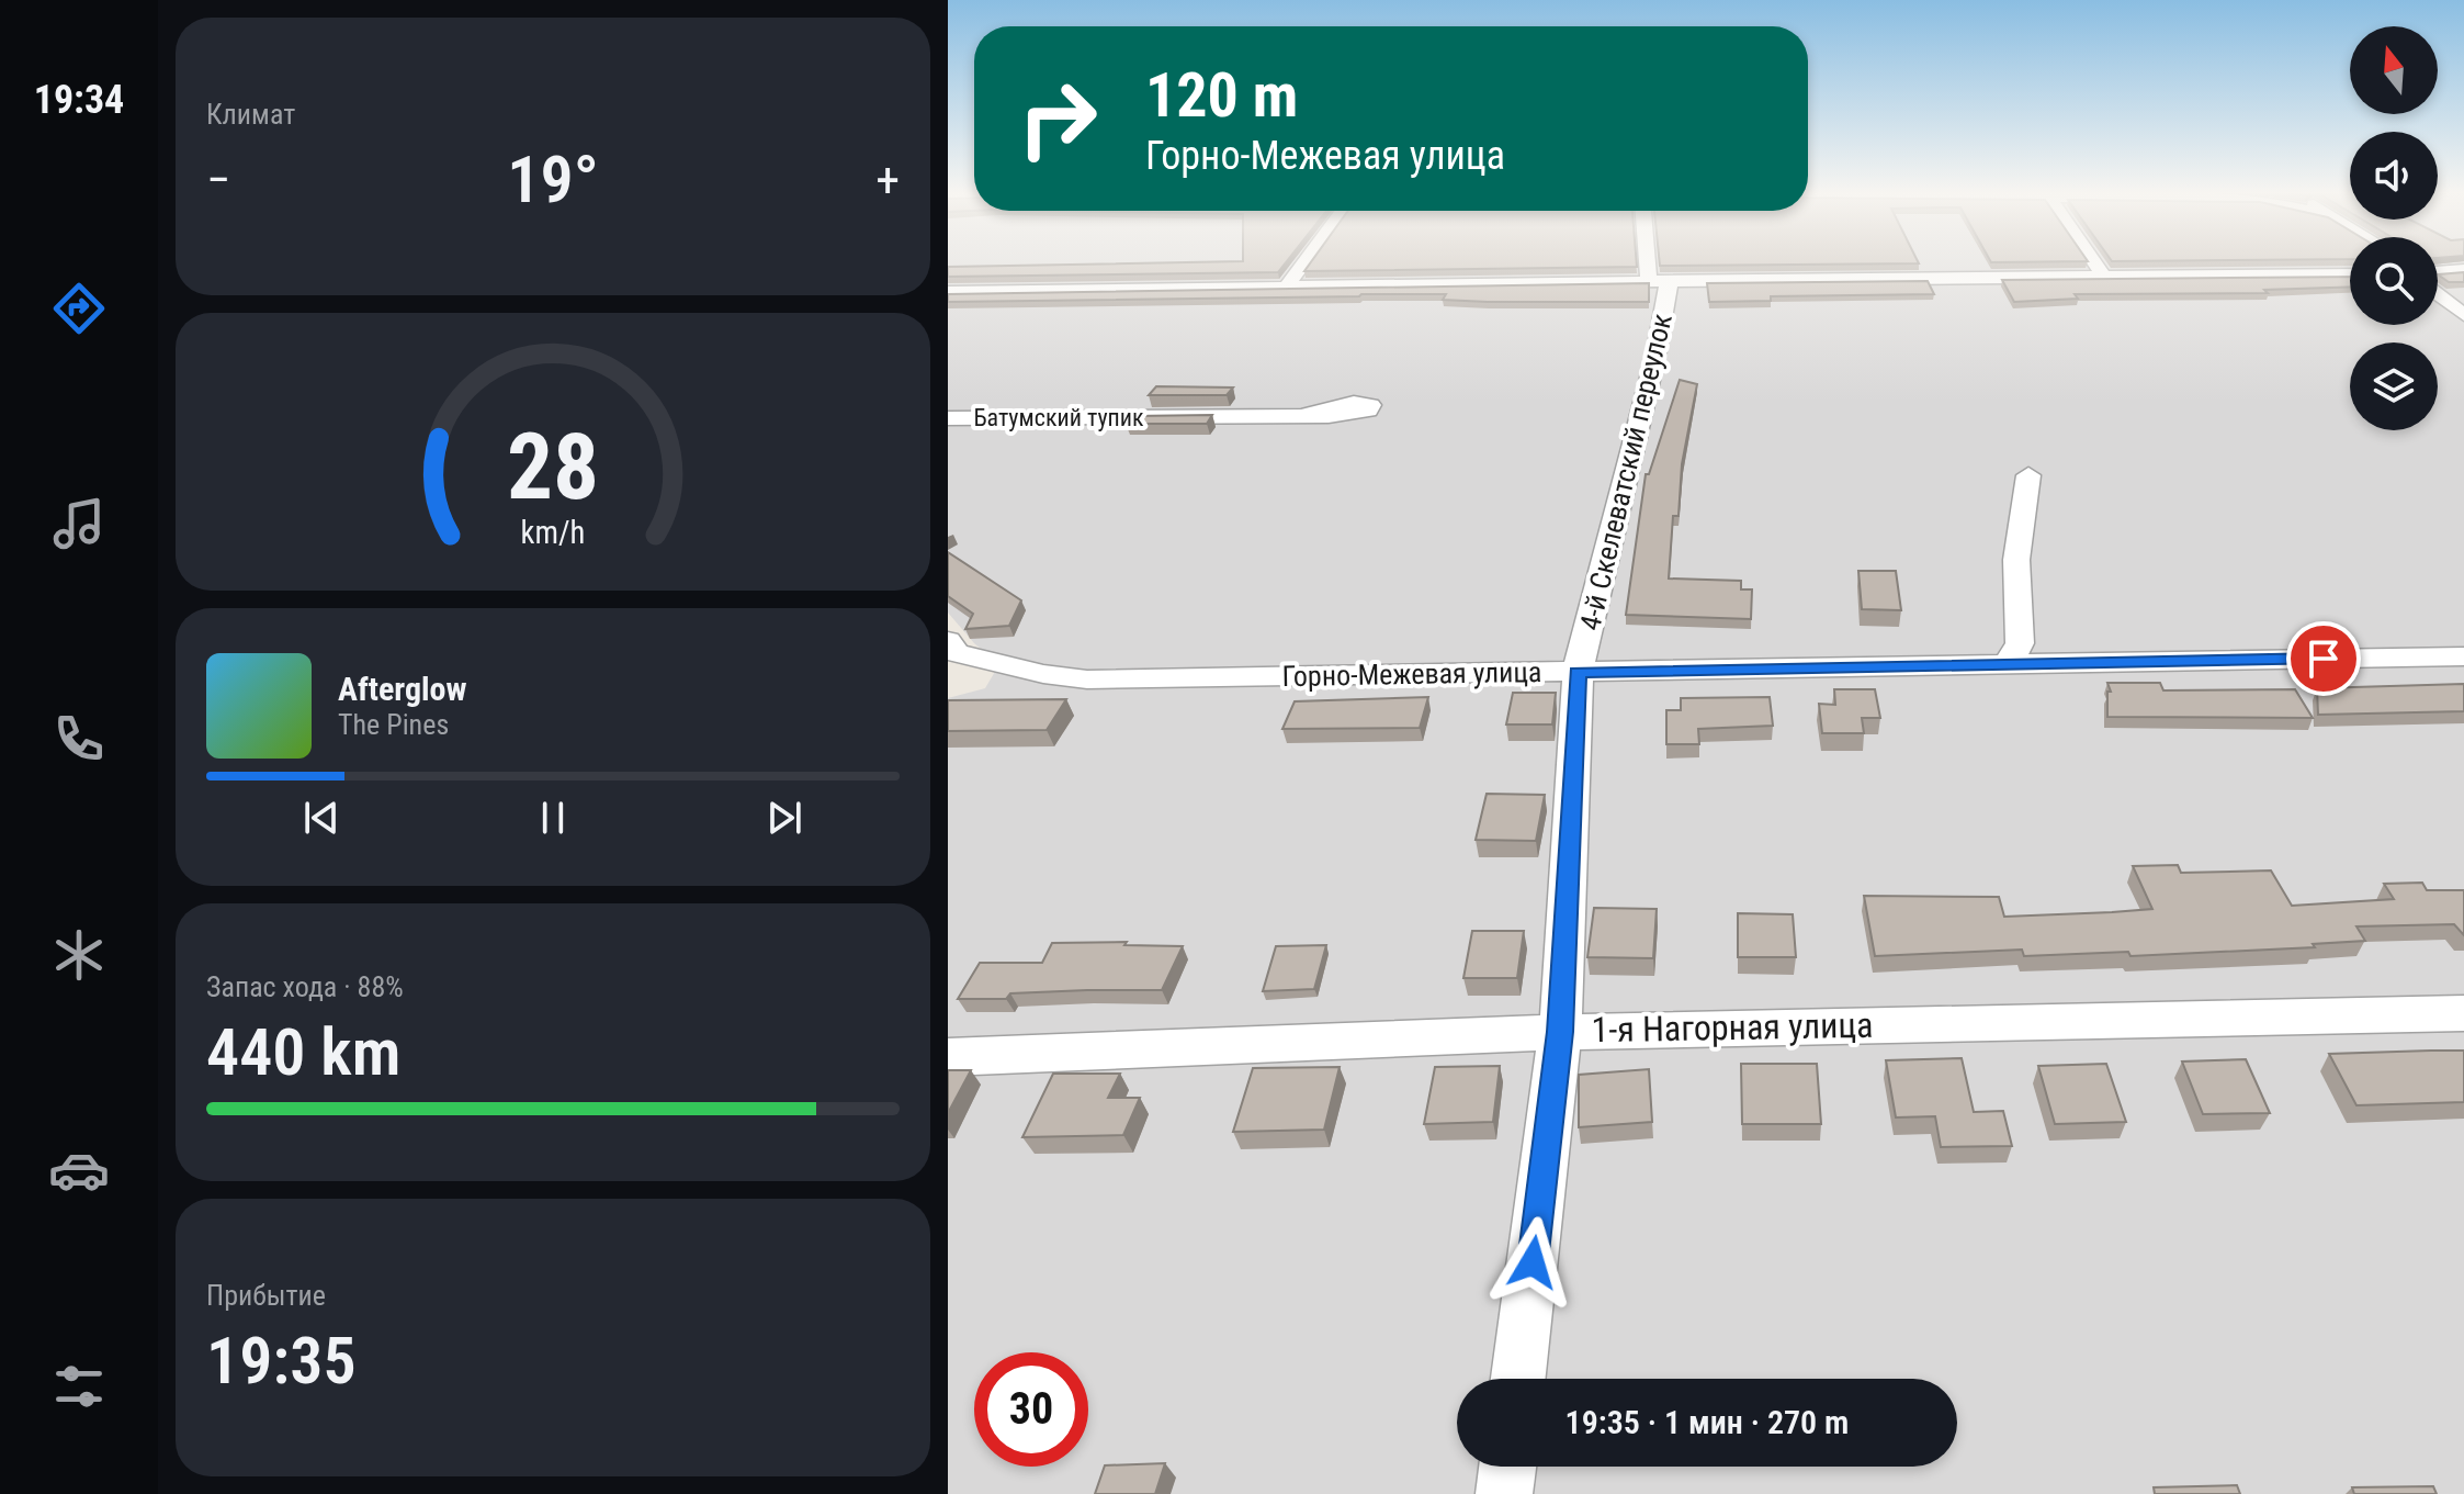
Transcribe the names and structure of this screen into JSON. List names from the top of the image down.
{
  "streets": {
    "street": [
      "Батумский тупик",
      "4-й Скелеватский переулок",
      "Горно-Межевая улица",
      "1-я Нагорная улица"
    ]
  },
  "crossings": [
    ["4-й Скелеватский переулок", "Горно-Межевая улица"],
    ["4-й Скелеватский переулок", "1-я Нагорная улица"]
  ],
  "north": "top",
  "page": {
    "tabs": "19:34",
    "tile": [
      "Климат",
      ["Запас хода · 88%", "440 km"],
      ["Прибытие", "19:35"]
    ],
    "turn": ["120 m", "Горно-Межевая улица"],
    "heat": ["−", "19°", "+"],
    "song": ["Afterglow", "The Pines"],
    "limit": "30",
    "trip": "19:35 · 1 мин · 270 m",
    "gauge": ["28", "km/h"]
  }
}
